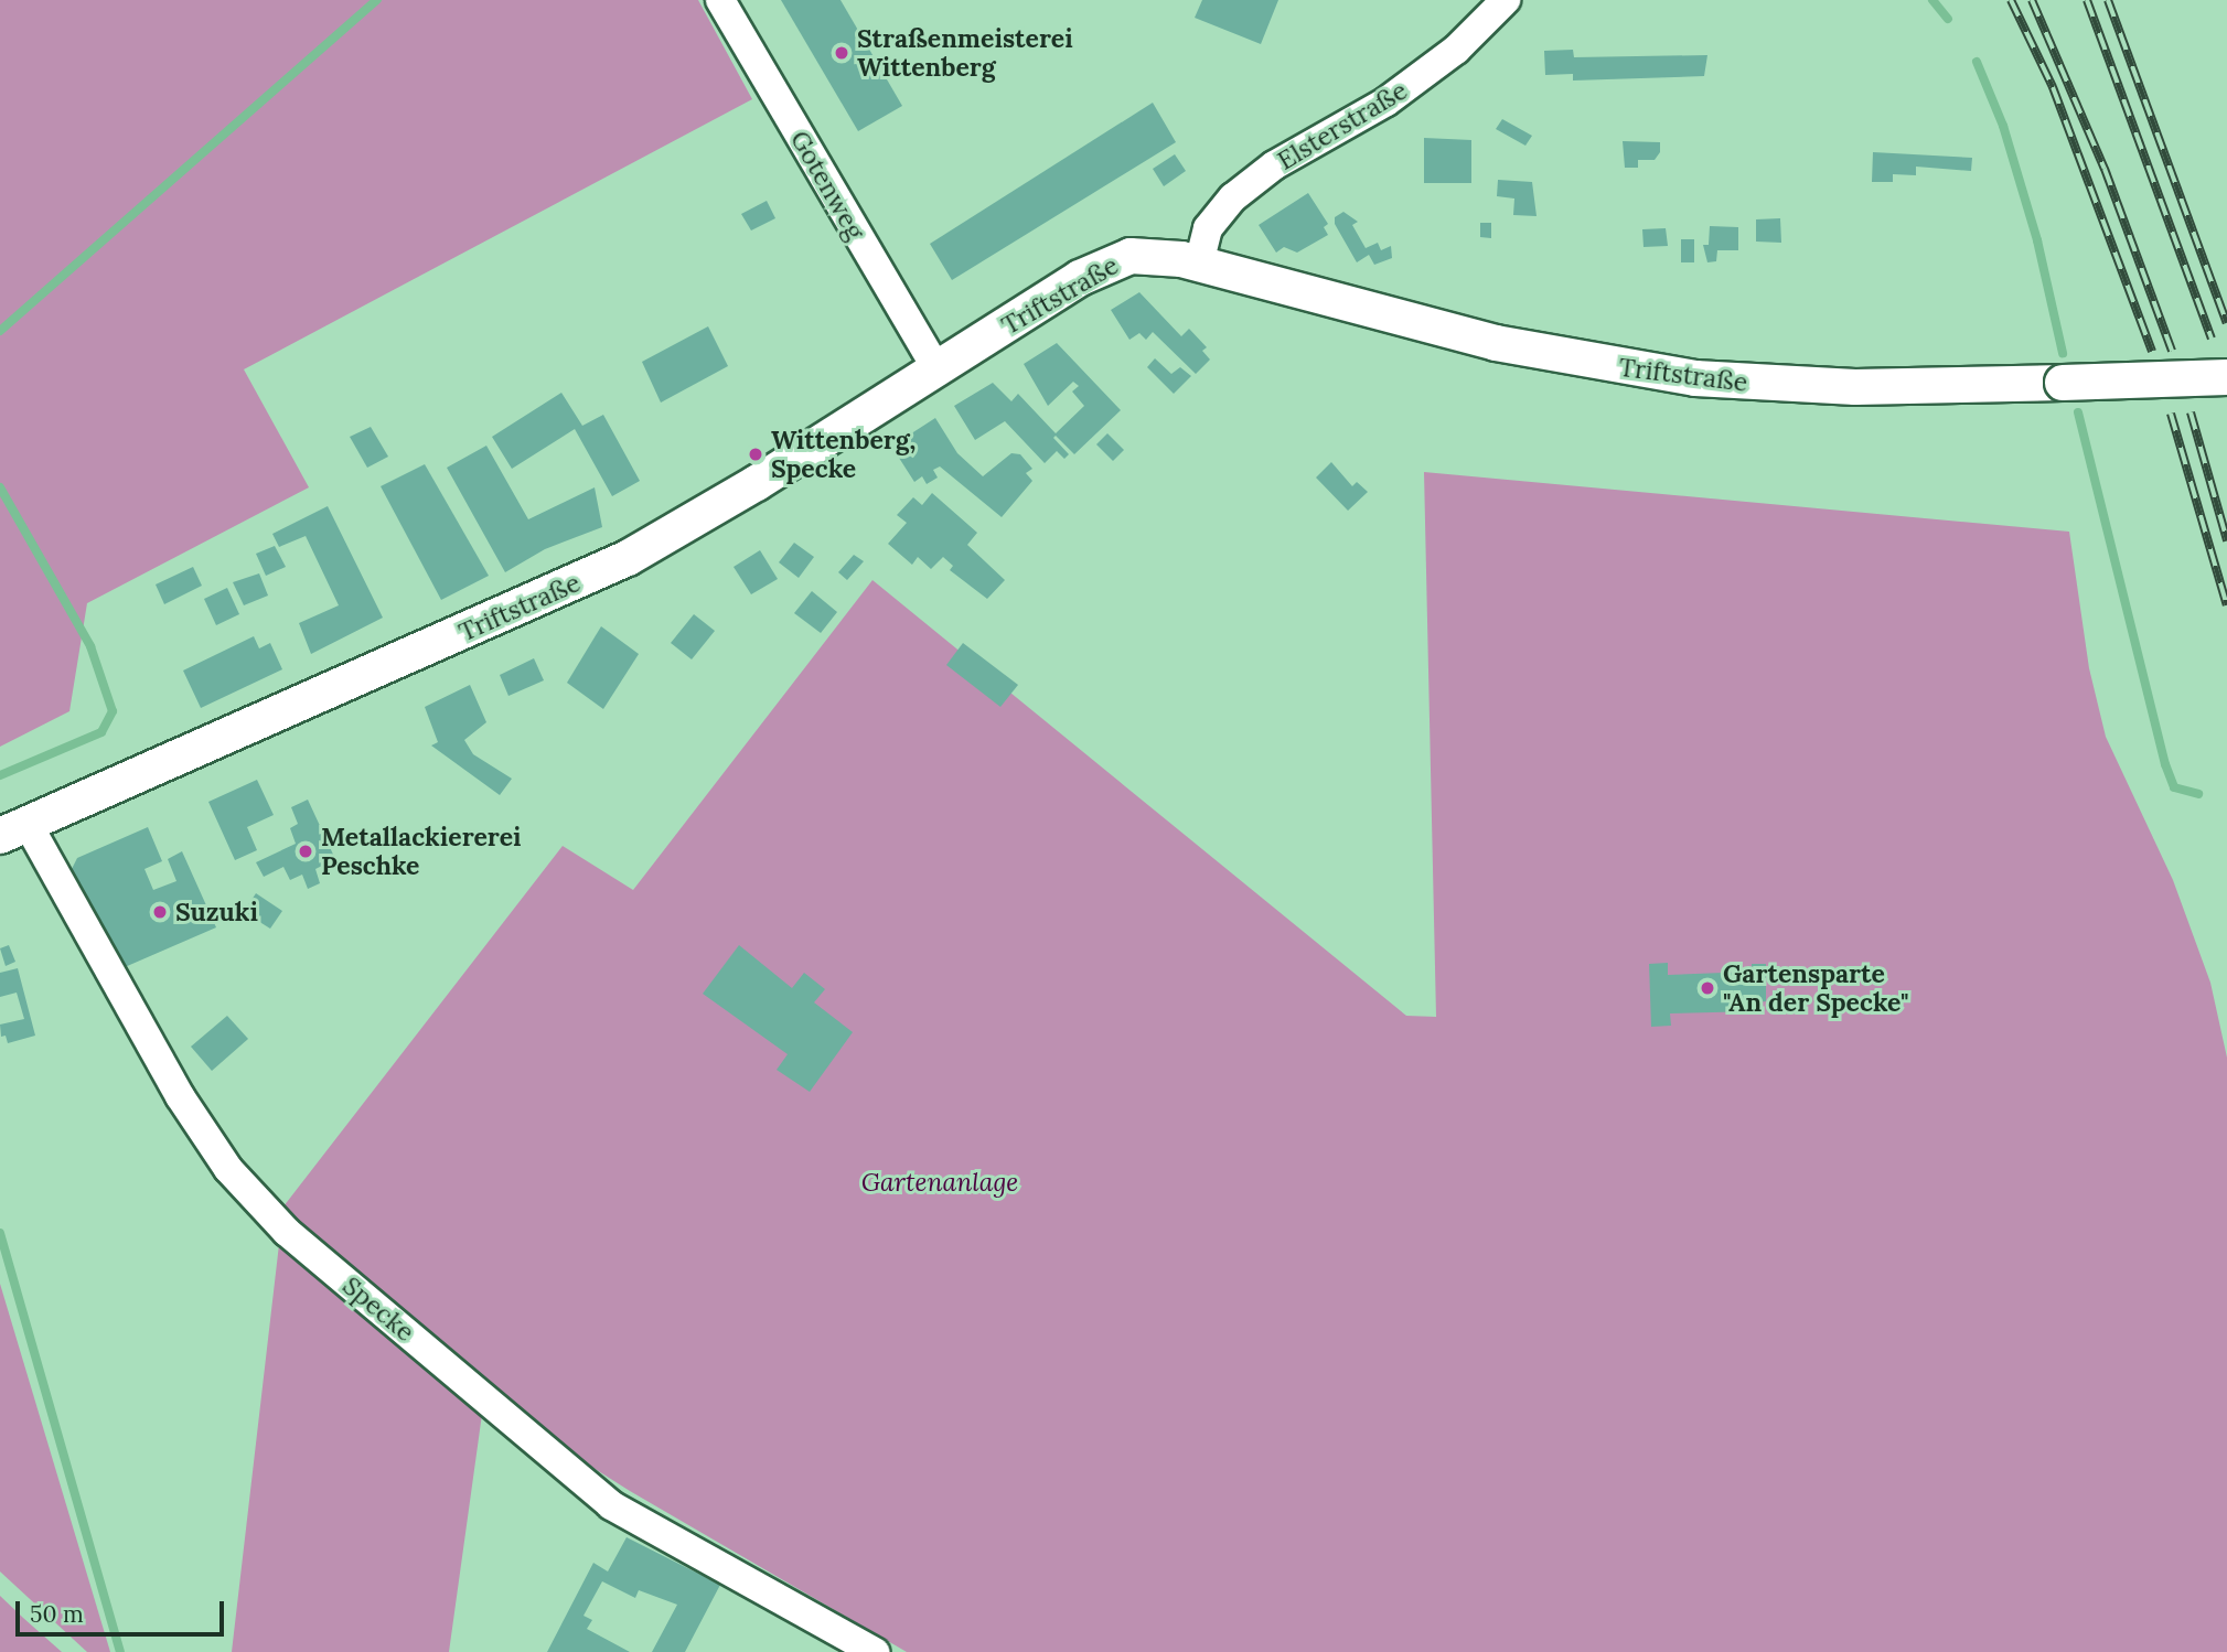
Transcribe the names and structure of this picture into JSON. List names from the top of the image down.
{
  "streets": {
    "main road": ["Triftstraße"],
    "street": ["Elsterstraße", "Gotenweg", "Specke"]
  },
  "crossings": [
    ["Elsterstraße", "Triftstraße"],
    ["Gotenweg", "Triftstraße"],
    ["Triftstraße", "Specke"]
  ],
  "parks": ["Gartenanlage"],
  "places": [
    "Straßenmeisterei Wittenberg",
    "Wittenberg, Specke",
    "Metallackiererei Peschke",
    "Suzuki",
    "Gartensparte \"An der Specke\""
  ],
  "scale_bar": "50 m"
}
